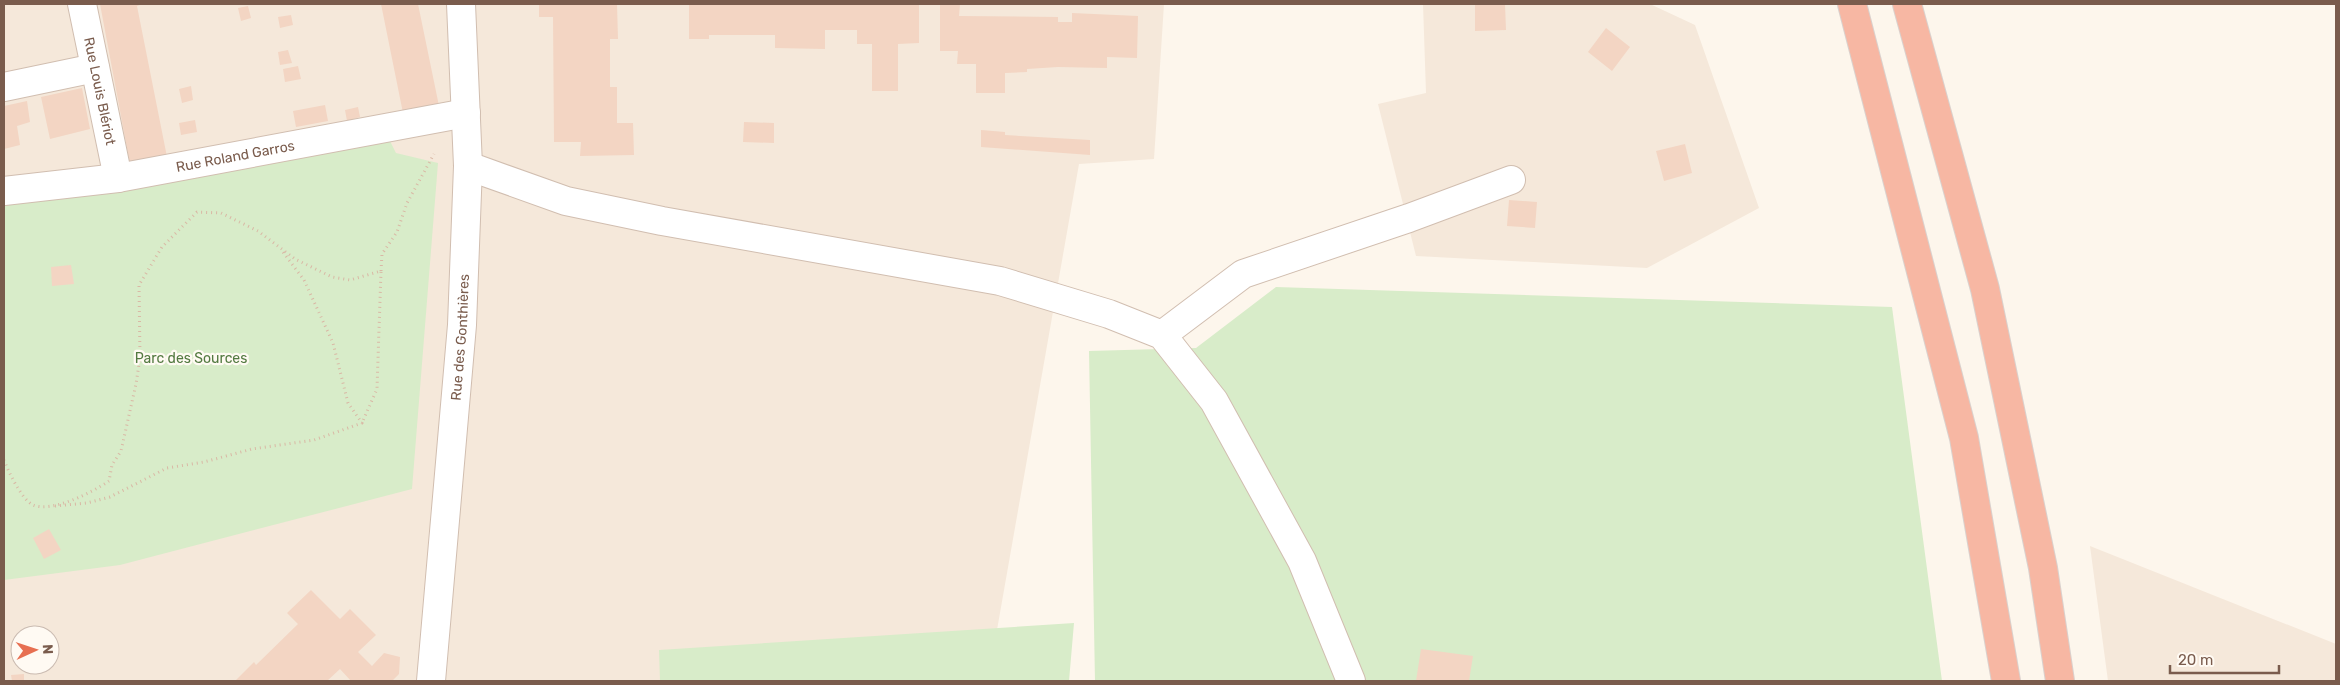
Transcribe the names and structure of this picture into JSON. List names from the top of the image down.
{
  "streets": {
    "street": ["Rue Louis Blériot", "Rue Roland Garros", "Rue des Gonthières"]
  },
  "crossings": [
    ["Rue Louis Blériot", "Rue Roland Garros"],
    ["Rue Roland Garros", "Rue des Gonthières"]
  ],
  "parks": ["Parc des Sources"],
  "scale_bar": "20 m",
  "north": "right"
}
